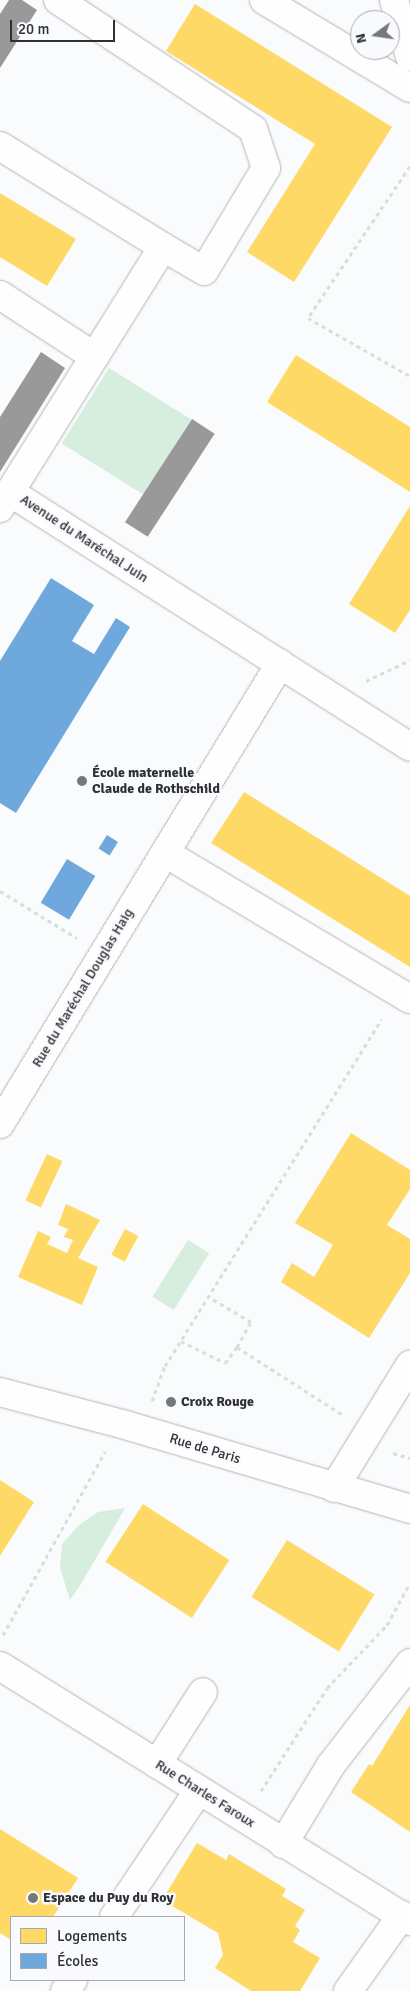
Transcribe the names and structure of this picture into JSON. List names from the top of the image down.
{
  "streets": {
    "street": [
      "Avenue du Maréchal Juin",
      "Rue du Maréchal Douglas Haig",
      "Rue de Paris",
      "Rue Charles Faroux"
    ]
  },
  "crossings": [
    ["Avenue du Maréchal Juin", "Rue du Maréchal Douglas Haig"]
  ],
  "places": ["École maternelle Claude de Rothschild", "Croix Rouge", "Espace du Puy du Roy"],
  "legend": ["Logements", "Écoles"],
  "scale_bar": "20 m",
  "north": "left"
}
